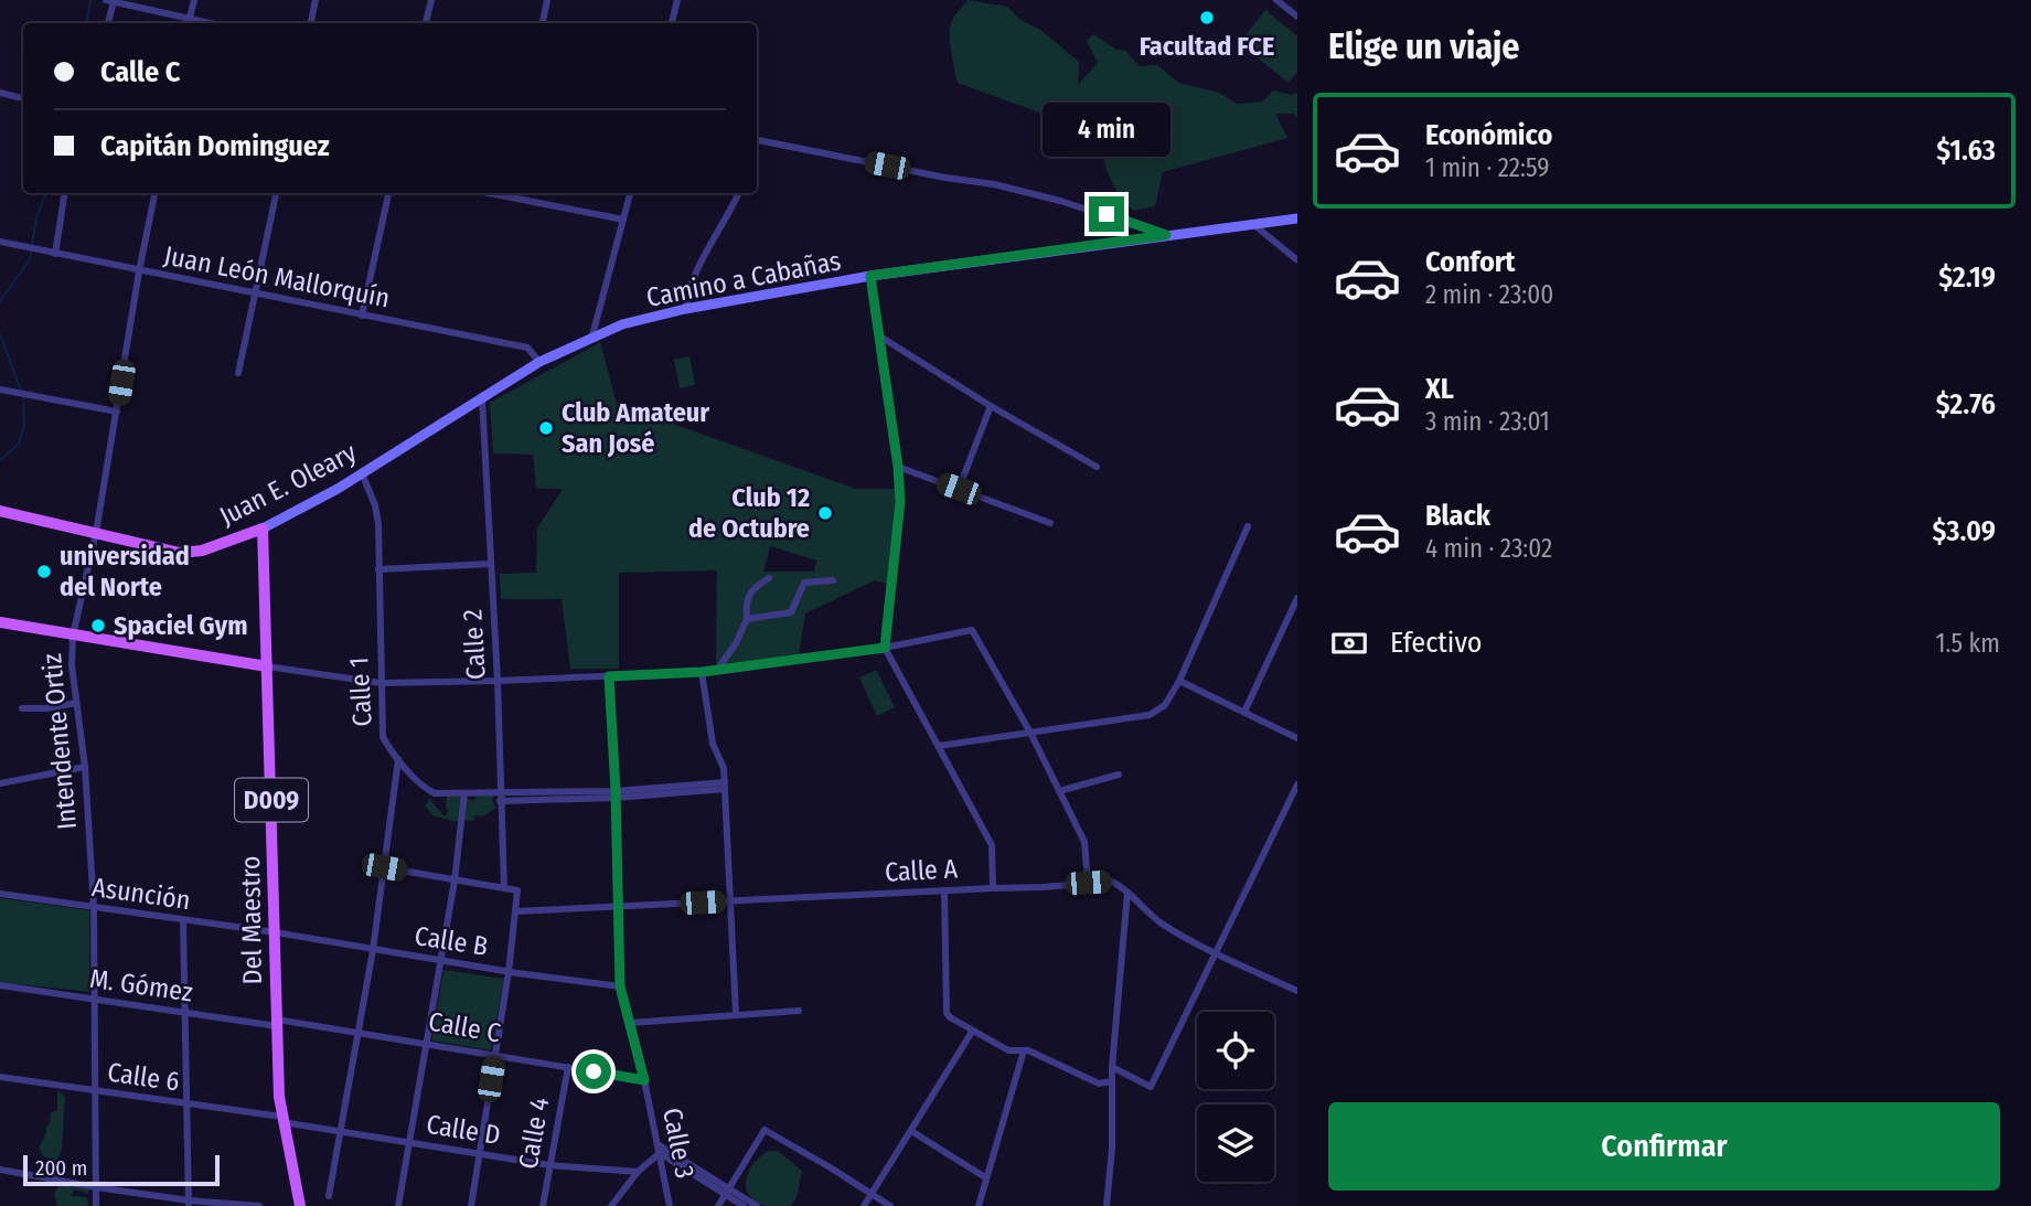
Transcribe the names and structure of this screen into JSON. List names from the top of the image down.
{
  "streets": {
    "main road": ["Juan E. Oleary", "D009", "Del Maestro"],
    "street": [
      "Juan León Mallorquín",
      "Camino a Cabañas",
      "Calle 2",
      "Calle 1",
      "Intendente Ortiz",
      "Calle A",
      "Asunción",
      "Calle B",
      "M. Gómez",
      "Calle C",
      "Calle 6",
      "Calle D",
      "Calle 4",
      "Calle 3"
    ]
  },
  "crossings": [
    ["Juan León Mallorquín", "Camino a Cabañas"],
    ["Juan León Mallorquín", "Intendente Ortiz"],
    ["Camino a Cabañas", "Juan E. Oleary"],
    ["Camino a Cabañas", "Calle 2"],
    ["Juan E. Oleary", "Calle 2"],
    ["Juan E. Oleary", "Calle 1"],
    ["Juan E. Oleary", "Intendente Ortiz"],
    ["Juan E. Oleary", "Del Maestro"],
    ["Calle 1", "Calle B"],
    ["Calle 1", "Calle C"],
    ["Intendente Ortiz", "Asunción"],
    ["Intendente Ortiz", "M. Gómez"],
    ["Intendente Ortiz", "Calle 6"],
    ["D009", "Del Maestro"],
    ["D009", "Calle 6"],
    ["D009", "Calle D"],
    ["Calle A", "Calle 3"],
    ["Asunción", "Del Maestro"],
    ["Asunción", "Calle B"],
    ["Del Maestro", "Calle B"],
    ["Del Maestro", "M. Gómez"],
    ["Del Maestro", "Calle C"],
    ["Del Maestro", "Calle 6"],
    ["Del Maestro", "Calle D"],
    ["Calle B", "Calle 3"],
    ["M. Gómez", "Calle C"],
    ["Calle C", "Calle 4"],
    ["Calle C", "Calle 3"],
    ["Calle 6", "Calle D"],
    ["Calle D", "Calle 4"]
  ],
  "places": [
    "Facultad FCE",
    "Club Amateur San José",
    "Club 12 de Octubre",
    "universidad del Norte",
    "Spaciel Gym"
  ],
  "scale_bar": "200 m",
  "page": {
    "heading": "Elige un viaje",
    "banner": ["Calle C", "Capitán Dominguez"],
    "list": [
      {
        "name": "Económico",
        "note": "1 min · 22:59",
        "value": "$1.63"
      },
      {
        "name": "Confort",
        "note": "2 min · 23:00",
        "value": "$2.19"
      },
      {
        "name": "XL",
        "note": "3 min · 23:01",
        "value": "$2.76"
      },
      {
        "name": "Black",
        "note": "4 min · 23:02",
        "value": "$3.09"
      }
    ],
    "bubble": "4 min",
    "pay": ["Efectivo", "1.5 km"],
    "buttons": "Confirmar",
    "scale": "200 m"
  }
}
